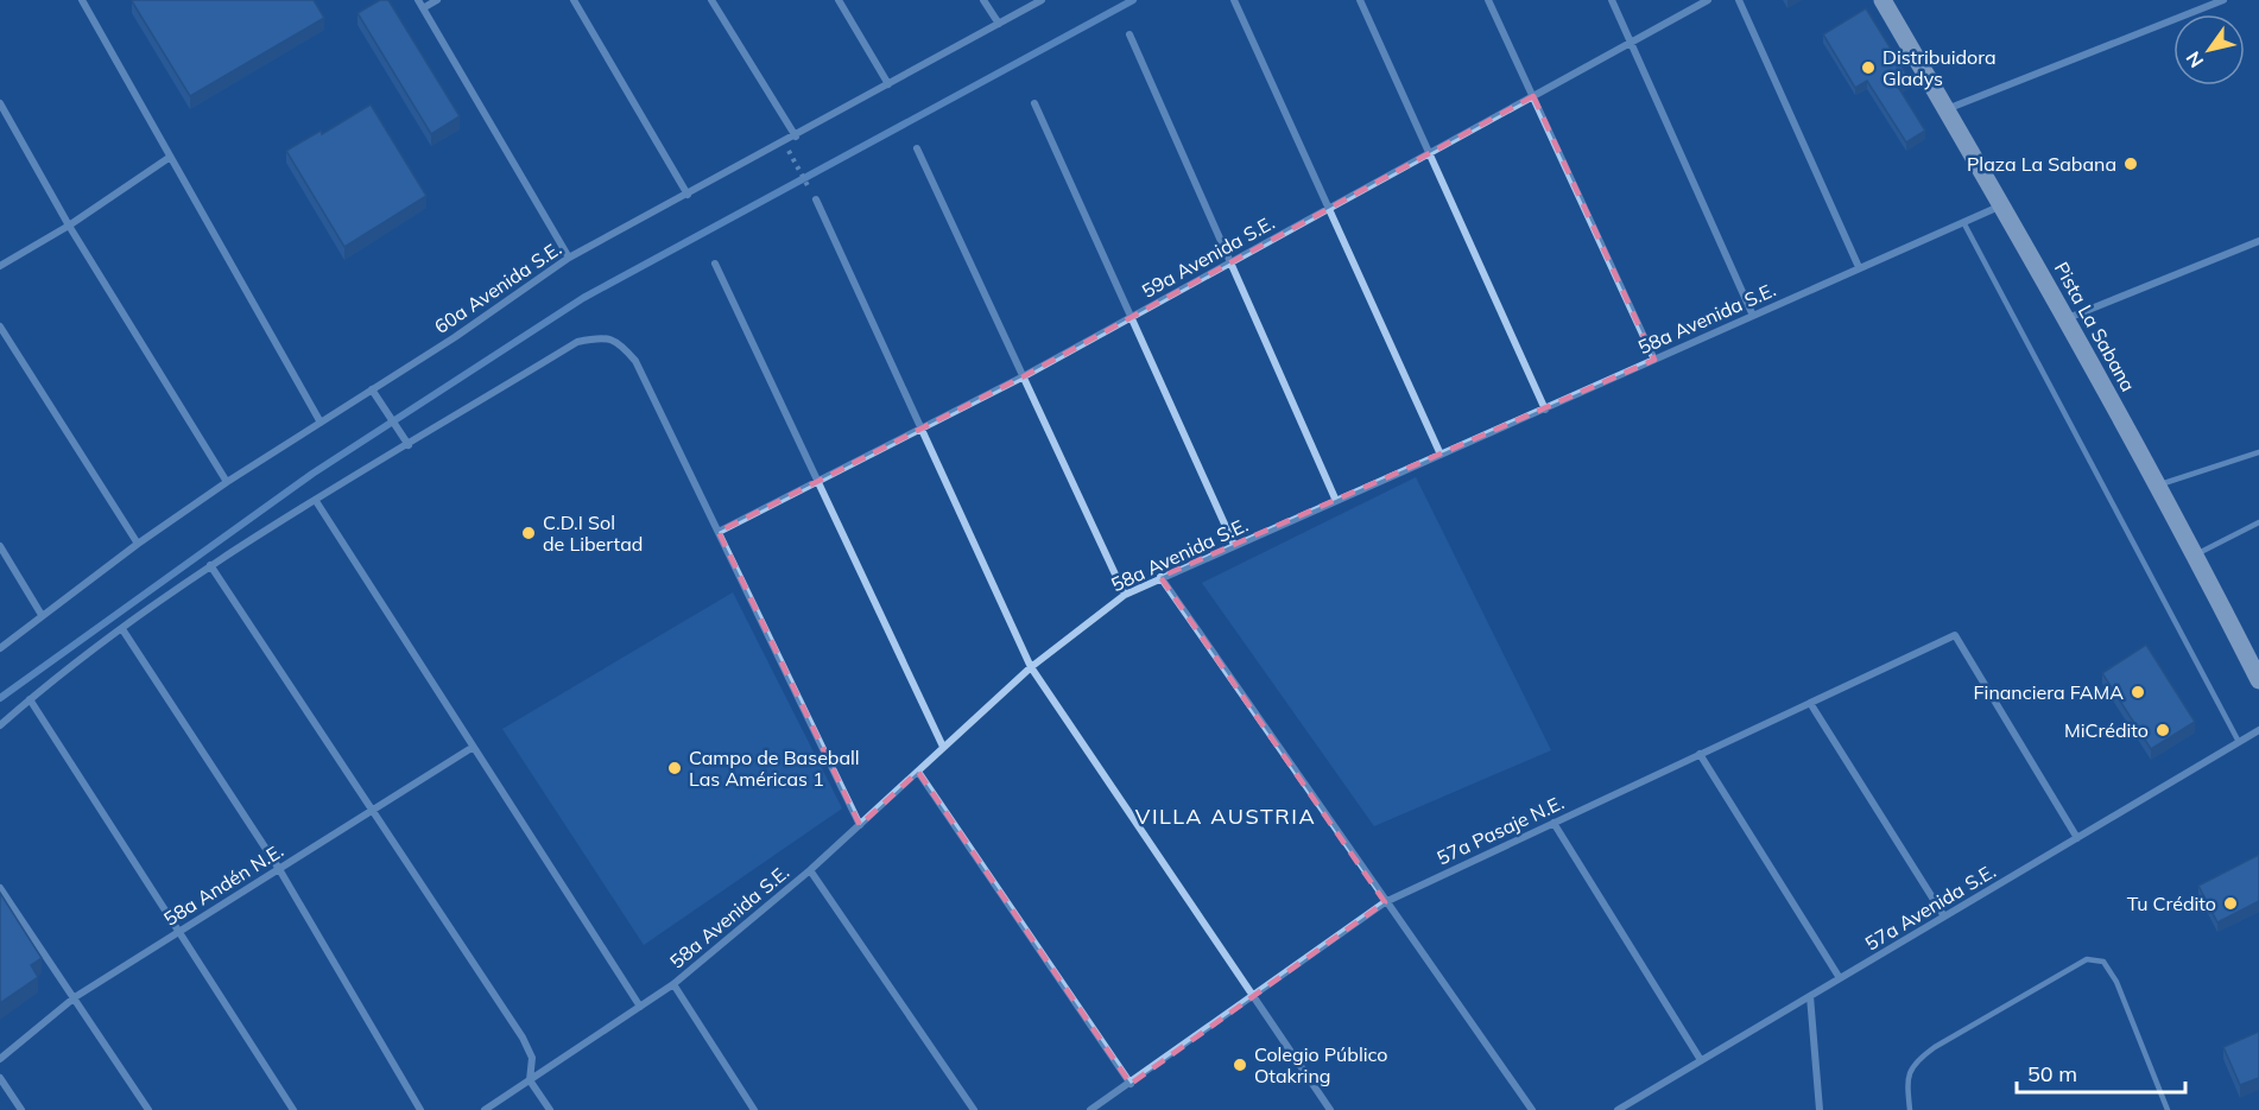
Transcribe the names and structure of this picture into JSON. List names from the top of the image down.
{
  "streets": {
    "main road": ["Pista La Sabana"],
    "street": [
      "59a Avenida S.E.",
      "60a Avenida S.E.",
      "58a Avenida S.E.",
      "57a Pasaje N.E.",
      "58a Andén N.E.",
      "57a Avenida S.E."
    ]
  },
  "crossings": [
    ["58a Avenida S.E.", "Pista La Sabana"],
    ["57a Pasaje N.E.", "57a Avenida S.E."]
  ],
  "districts": ["VILLA AUSTRIA"],
  "places": [
    "Distribuidora Gladys",
    "Plaza La Sabana",
    "C.D.I Sol de Libertad",
    "Financiera FAMA",
    "MiCrédito",
    "Campo de Baseball Las Américas 1",
    "Tu Crédito",
    "Colegio Público Otakring"
  ],
  "scale_bar": "50 m",
  "north": "bottom left"
}
